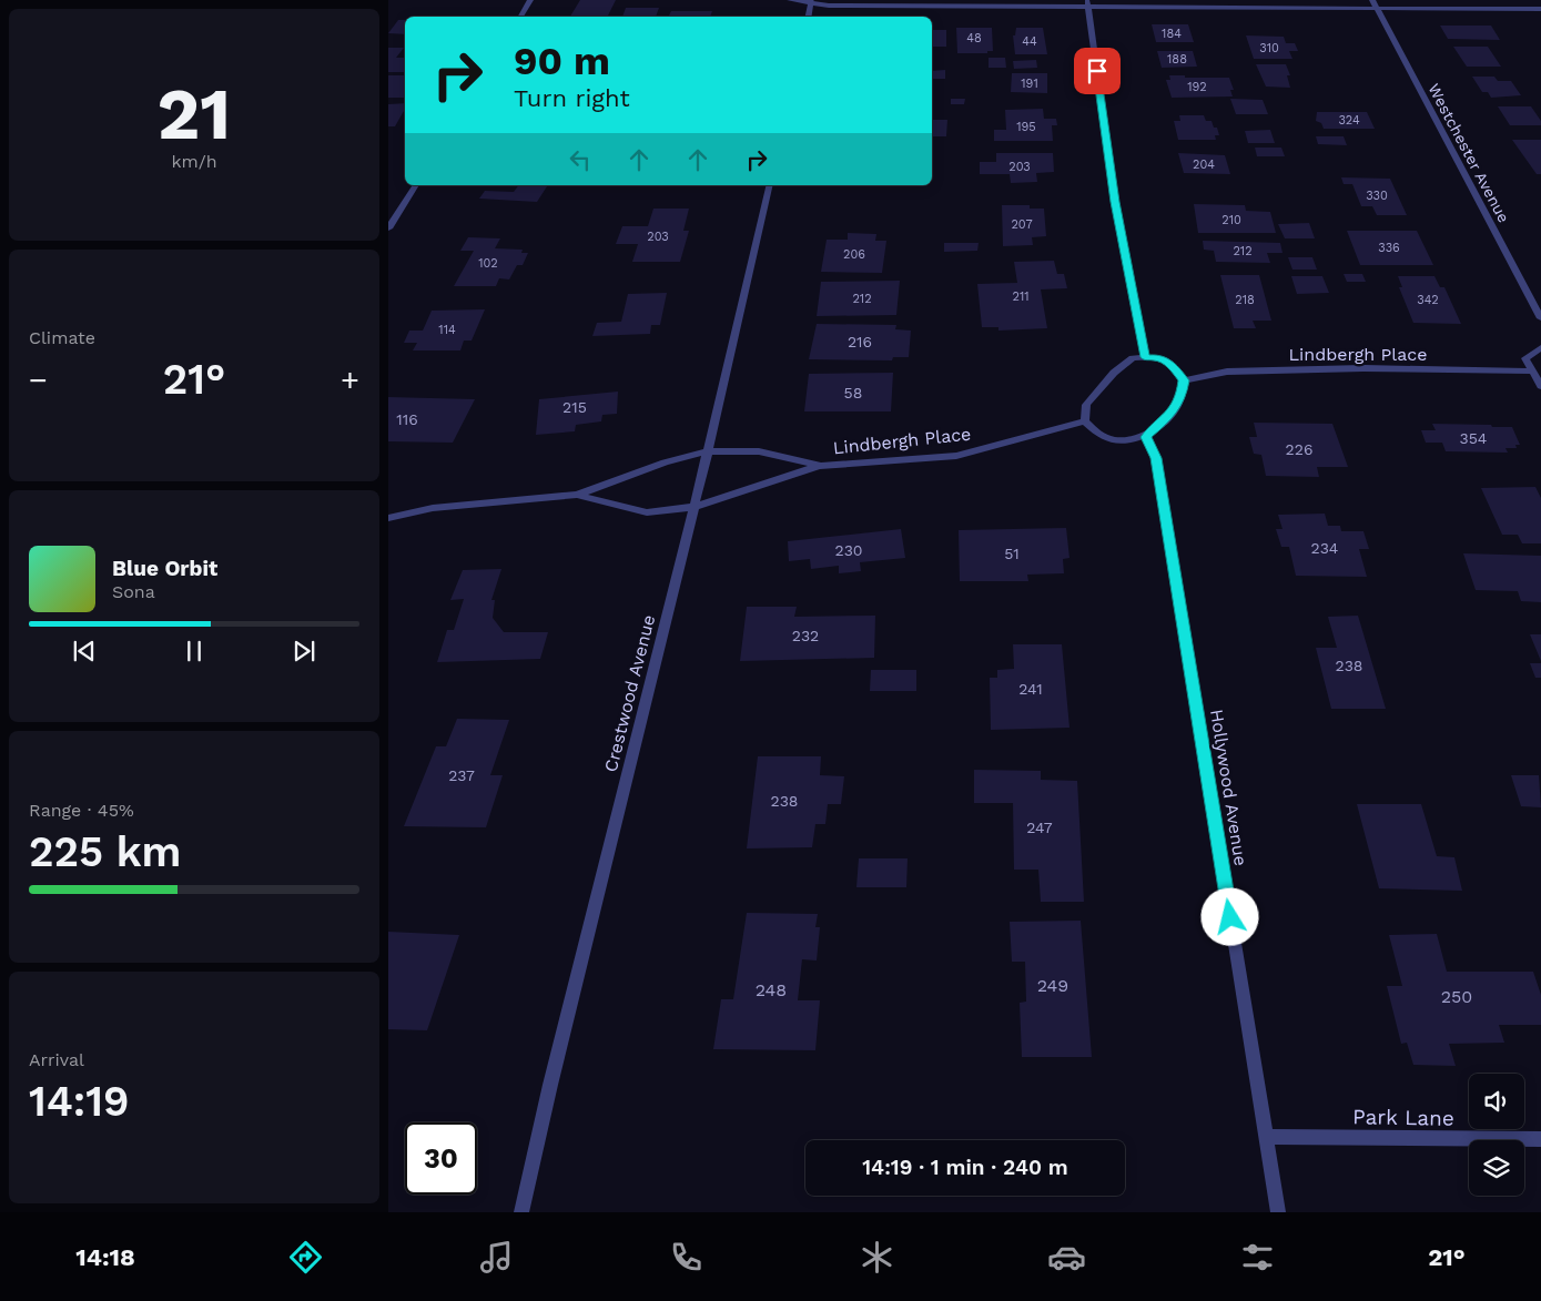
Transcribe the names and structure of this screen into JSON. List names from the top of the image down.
{
  "streets": {
    "street": [
      "Westchester Avenue",
      "Lindbergh Place",
      "Crestwood Avenue",
      "Hollywood Avenue",
      "Park Lane"
    ]
  },
  "crossings": [
    ["Lindbergh Place", "Crestwood Avenue"],
    ["Lindbergh Place", "Hollywood Avenue"],
    ["Hollywood Avenue", "Park Lane"]
  ],
  "house_numbers": [
    "184",
    "48",
    "44",
    "310",
    "188",
    "191",
    "192",
    "324",
    "195",
    "204",
    "203",
    "330",
    "210",
    "207",
    "203",
    "336",
    "212",
    "206",
    "102",
    "211",
    "212",
    "218",
    "342",
    "114",
    "216",
    "58",
    "215",
    "116",
    "354",
    "226",
    "234",
    "230",
    "51",
    "232",
    "238",
    "241",
    "237",
    "238",
    "247",
    "249",
    "248",
    "250"
  ],
  "page": {
    "tile": [
      ["21", "km/h"],
      "Climate",
      ["Range · 45%", "225 km"],
      ["Arrival", "14:19"]
    ],
    "turn": ["90 m", "Turn right"],
    "heat": ["−", "21°", "+"],
    "song": ["Blue Orbit", "Sona"],
    "limit": "30",
    "trip": "14:19 · 1 min · 240 m",
    "tabs": ["14:18", "21°"]
  }
}
